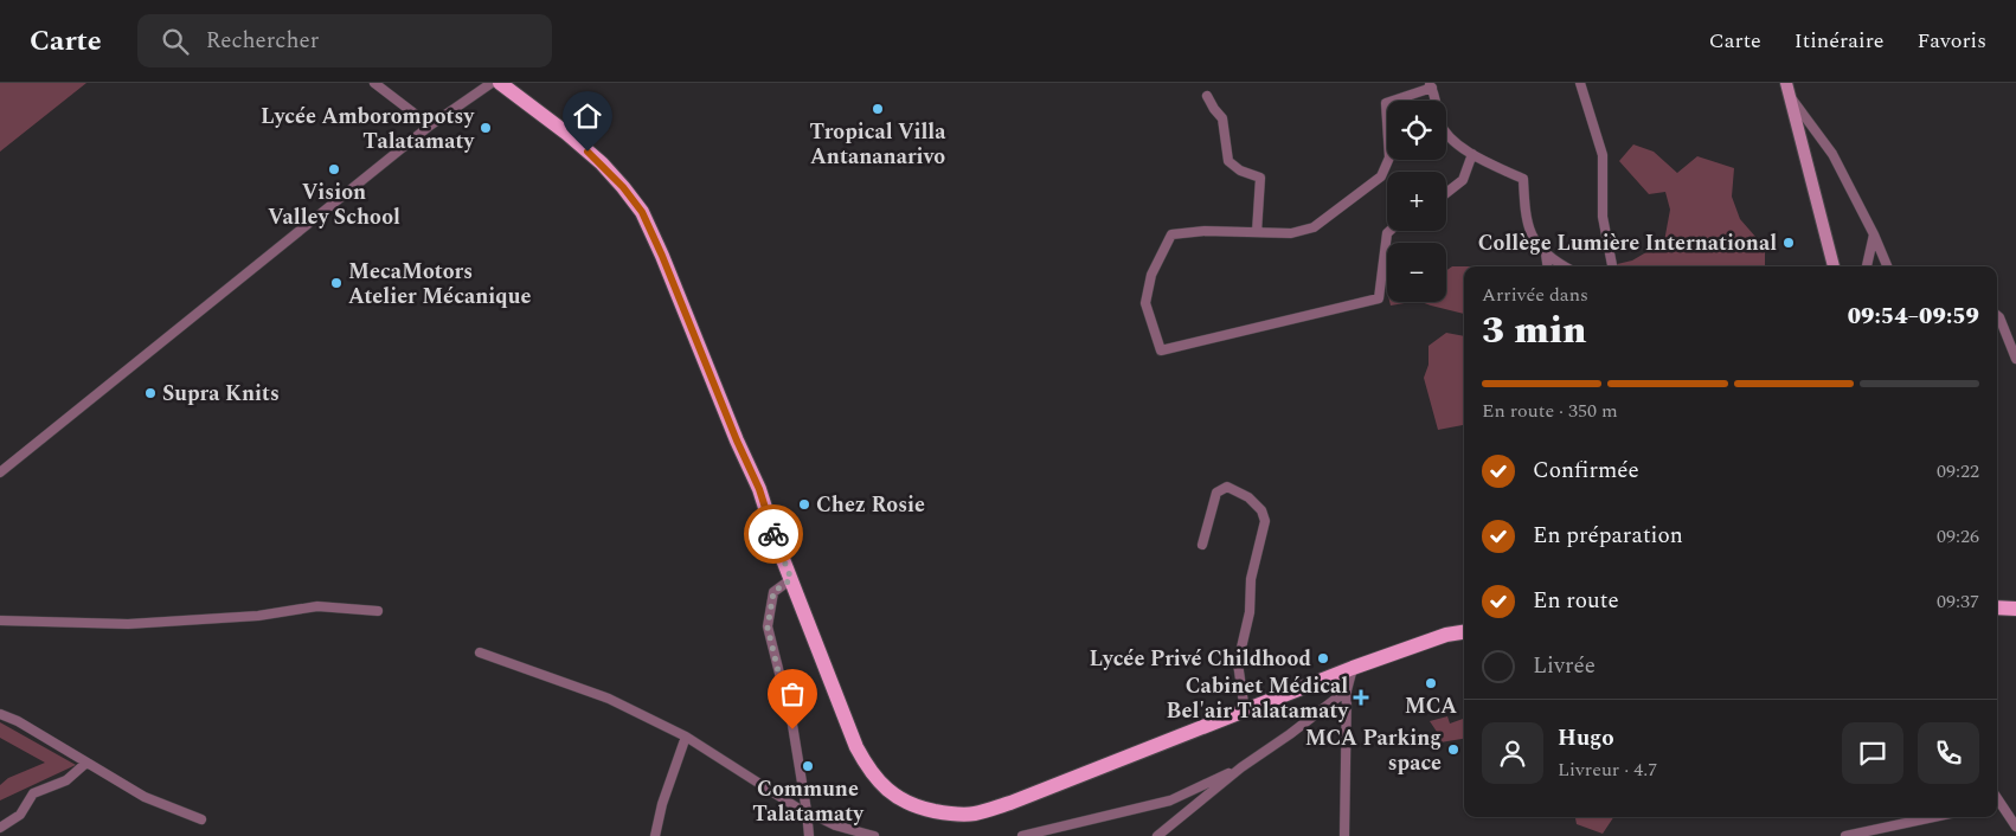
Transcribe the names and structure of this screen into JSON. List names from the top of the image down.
{
  "places": {
    "other": [
      "Tropical Villa Antananarivo",
      "Lycée Amborompotsy Talatamaty",
      "Vision Valley School",
      "Collège Lumière International",
      "MecaMotors Atelier Mécanique",
      "Supra Knits",
      "Chez Rosie",
      "Lycée Privé Childhood",
      "MCA",
      "MCA Parking space",
      "Commune Talatamaty"
    ],
    "health": ["Cabinet Médical Bel'air Talatamaty"]
  },
  "page": {
    "header": "Carte",
    "search": "Rechercher",
    "nav": ["Carte", "Itinéraire", "Favoris"],
    "map_buttons": ["+", "−"],
    "heading": ["3 min", "Arrivée dans", "09:54–09:59"],
    "panel": ["Hugo", "Livreur · 4.7"],
    "bar": "En route · 350 m",
    "list": [
      ["Confirmée", "09:22"],
      ["En préparation", "09:26"],
      ["En route", "09:37"],
      "Livrée"
    ]
  }
}
